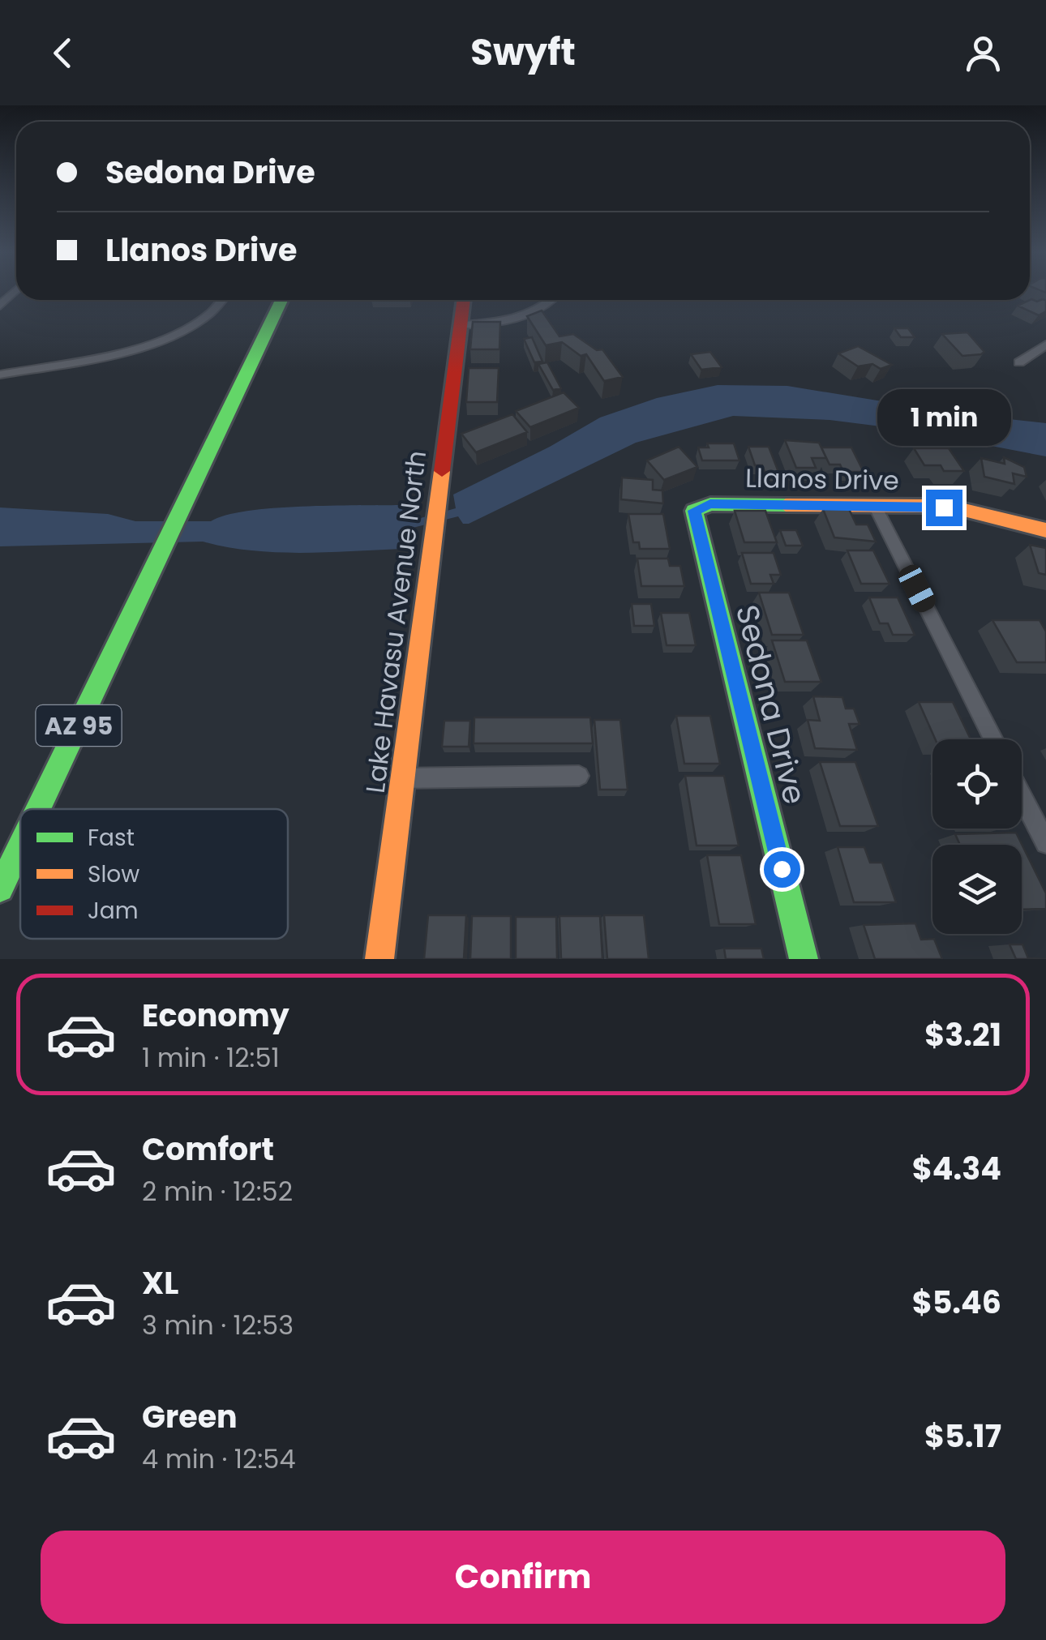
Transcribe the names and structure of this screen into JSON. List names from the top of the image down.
{
  "streets": {
    "main road": [
      "Llanos Drive",
      "Lake Havasu Avenue North",
      "Sedona Drive",
      "AZ 95"
    ]
  },
  "crossings": [
    ["Llanos Drive", "Sedona Drive"]
  ],
  "legend": ["Fast", "Slow", "Jam"],
  "page": {
    "header": "Swyft",
    "banner": ["Sedona Drive", "Llanos Drive"],
    "bubble": "1 min",
    "list": [
      {
        "name": "Economy",
        "note": "1 min · 12:51",
        "value": "$3.21"
      },
      {
        "name": "Comfort",
        "note": "2 min · 12:52",
        "value": "$4.34"
      },
      {
        "name": "XL",
        "note": "3 min · 12:53",
        "value": "$5.46"
      },
      {
        "name": "Green",
        "note": "4 min · 12:54",
        "value": "$5.17"
      }
    ],
    "buttons": "Confirm"
  }
}
